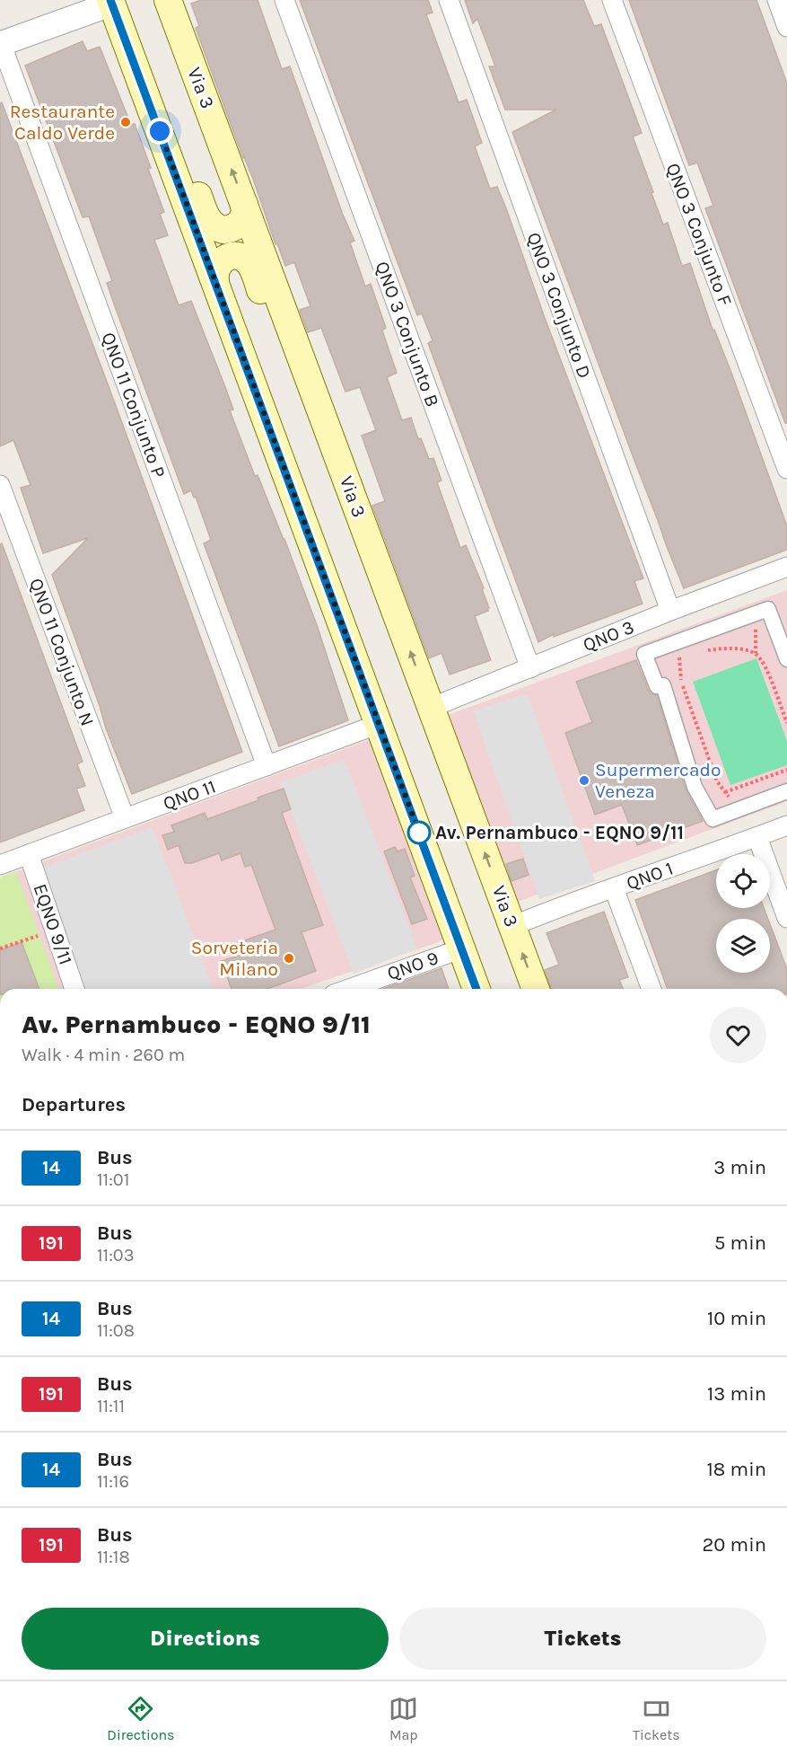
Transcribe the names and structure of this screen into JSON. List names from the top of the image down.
{
  "streets": {
    "main road": ["Via 3"],
    "street": [
      "QNO 3 Conjunto F",
      "QNO 3 Conjunto D",
      "QNO 3 Conjunto B",
      "QNO 11 Conjunto P",
      "QNO 3",
      "QNO 11 Conjunto N",
      "QNO 11",
      "QNO 1",
      "EQNO 9/11",
      "QNO 9"
    ]
  },
  "crossings": [
    ["Via 3", "QNO 3"],
    ["Via 3", "QNO 1"],
    ["QNO 3 Conjunto D", "QNO 3"],
    ["QNO 3 Conjunto B", "QNO 3"],
    ["QNO 11 Conjunto P", "QNO 11"],
    ["QNO 11 Conjunto N", "QNO 11"],
    ["QNO 11", "EQNO 9/11"]
  ],
  "places": [
    "Restaurante Caldo Verde",
    "Supermercado Veneza",
    "Av. Pernambuco - EQNO 9/11",
    "Sorveteria Milano"
  ],
  "lines": ["bus line 14"],
  "page": {
    "heading": [
      ["Av. Pernambuco - EQNO 9/11", "Walk · 4 min · 260 m"],
      "Departures"
    ],
    "list": [
      {
        "mark": "14",
        "name": "Bus",
        "note": "11:01",
        "value": "3 min"
      },
      {
        "mark": "191",
        "name": "Bus",
        "note": "11:03",
        "value": "5 min"
      },
      {
        "mark": "14",
        "name": "Bus",
        "note": "11:08",
        "value": "10 min"
      },
      {
        "mark": "191",
        "name": "Bus",
        "note": "11:11",
        "value": "13 min"
      },
      {
        "mark": "14",
        "name": "Bus",
        "note": "11:16",
        "value": "18 min"
      },
      {
        "mark": "191",
        "name": "Bus",
        "note": "11:18",
        "value": "20 min"
      }
    ],
    "buttons": ["Directions", "Tickets"],
    "tabs": ["Directions", "Map", "Tickets"]
  }
}
